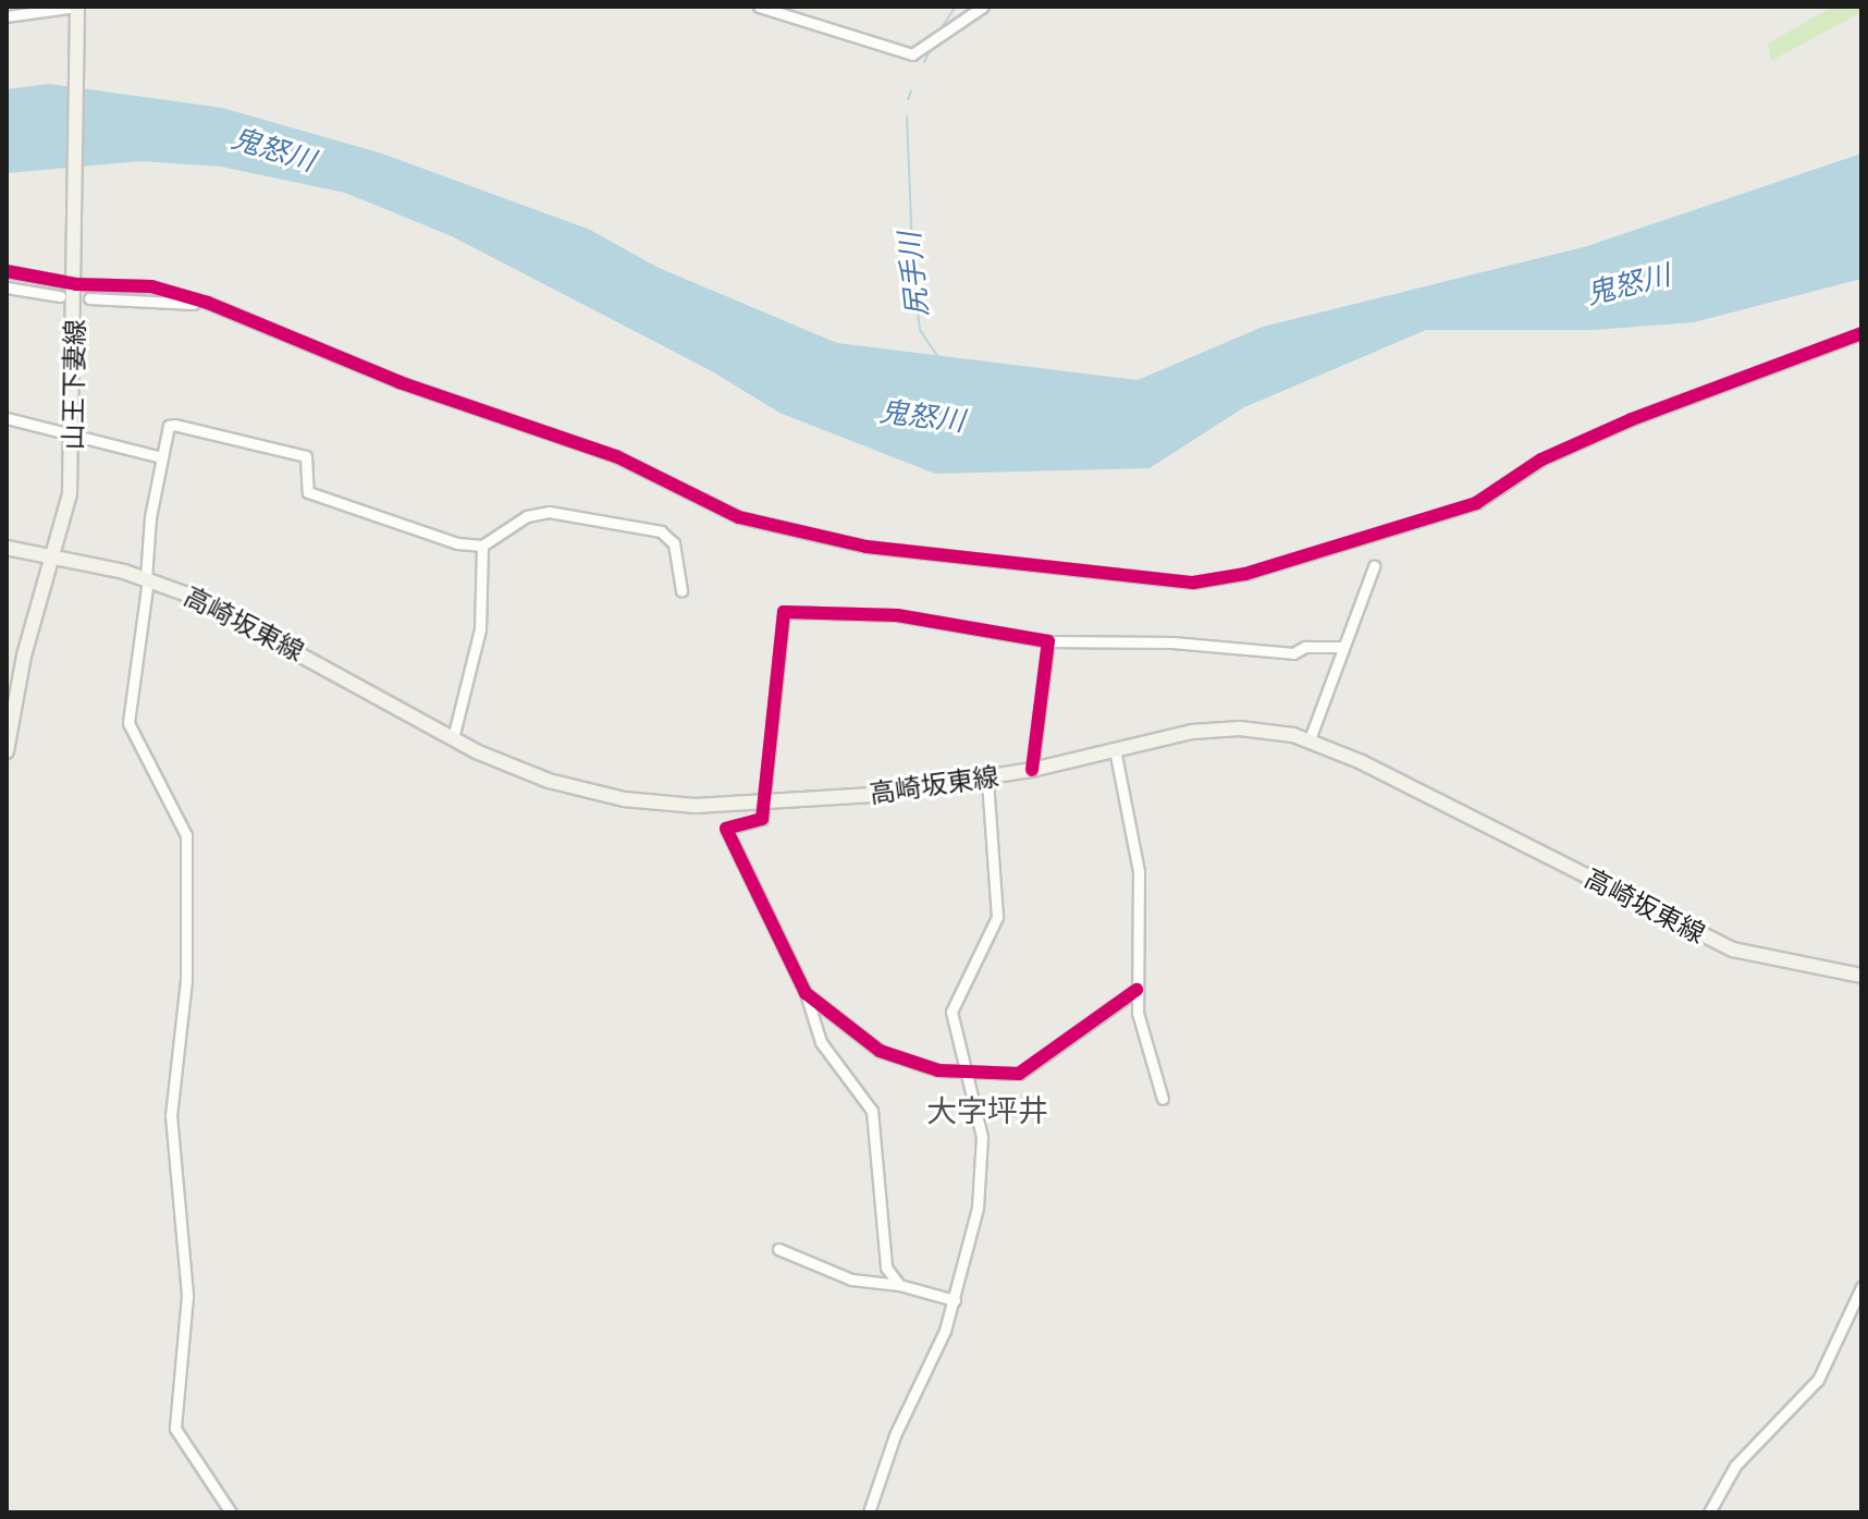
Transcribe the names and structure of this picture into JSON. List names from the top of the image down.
{
  "streets": {
    "main road": ["山王下妻線", "高崎坂東線"]
  },
  "crossings": [
    ["山王下妻線", "高崎坂東線"]
  ],
  "districts": ["大字坪井"],
  "water": ["鬼怒川", "尻手川"]
}
